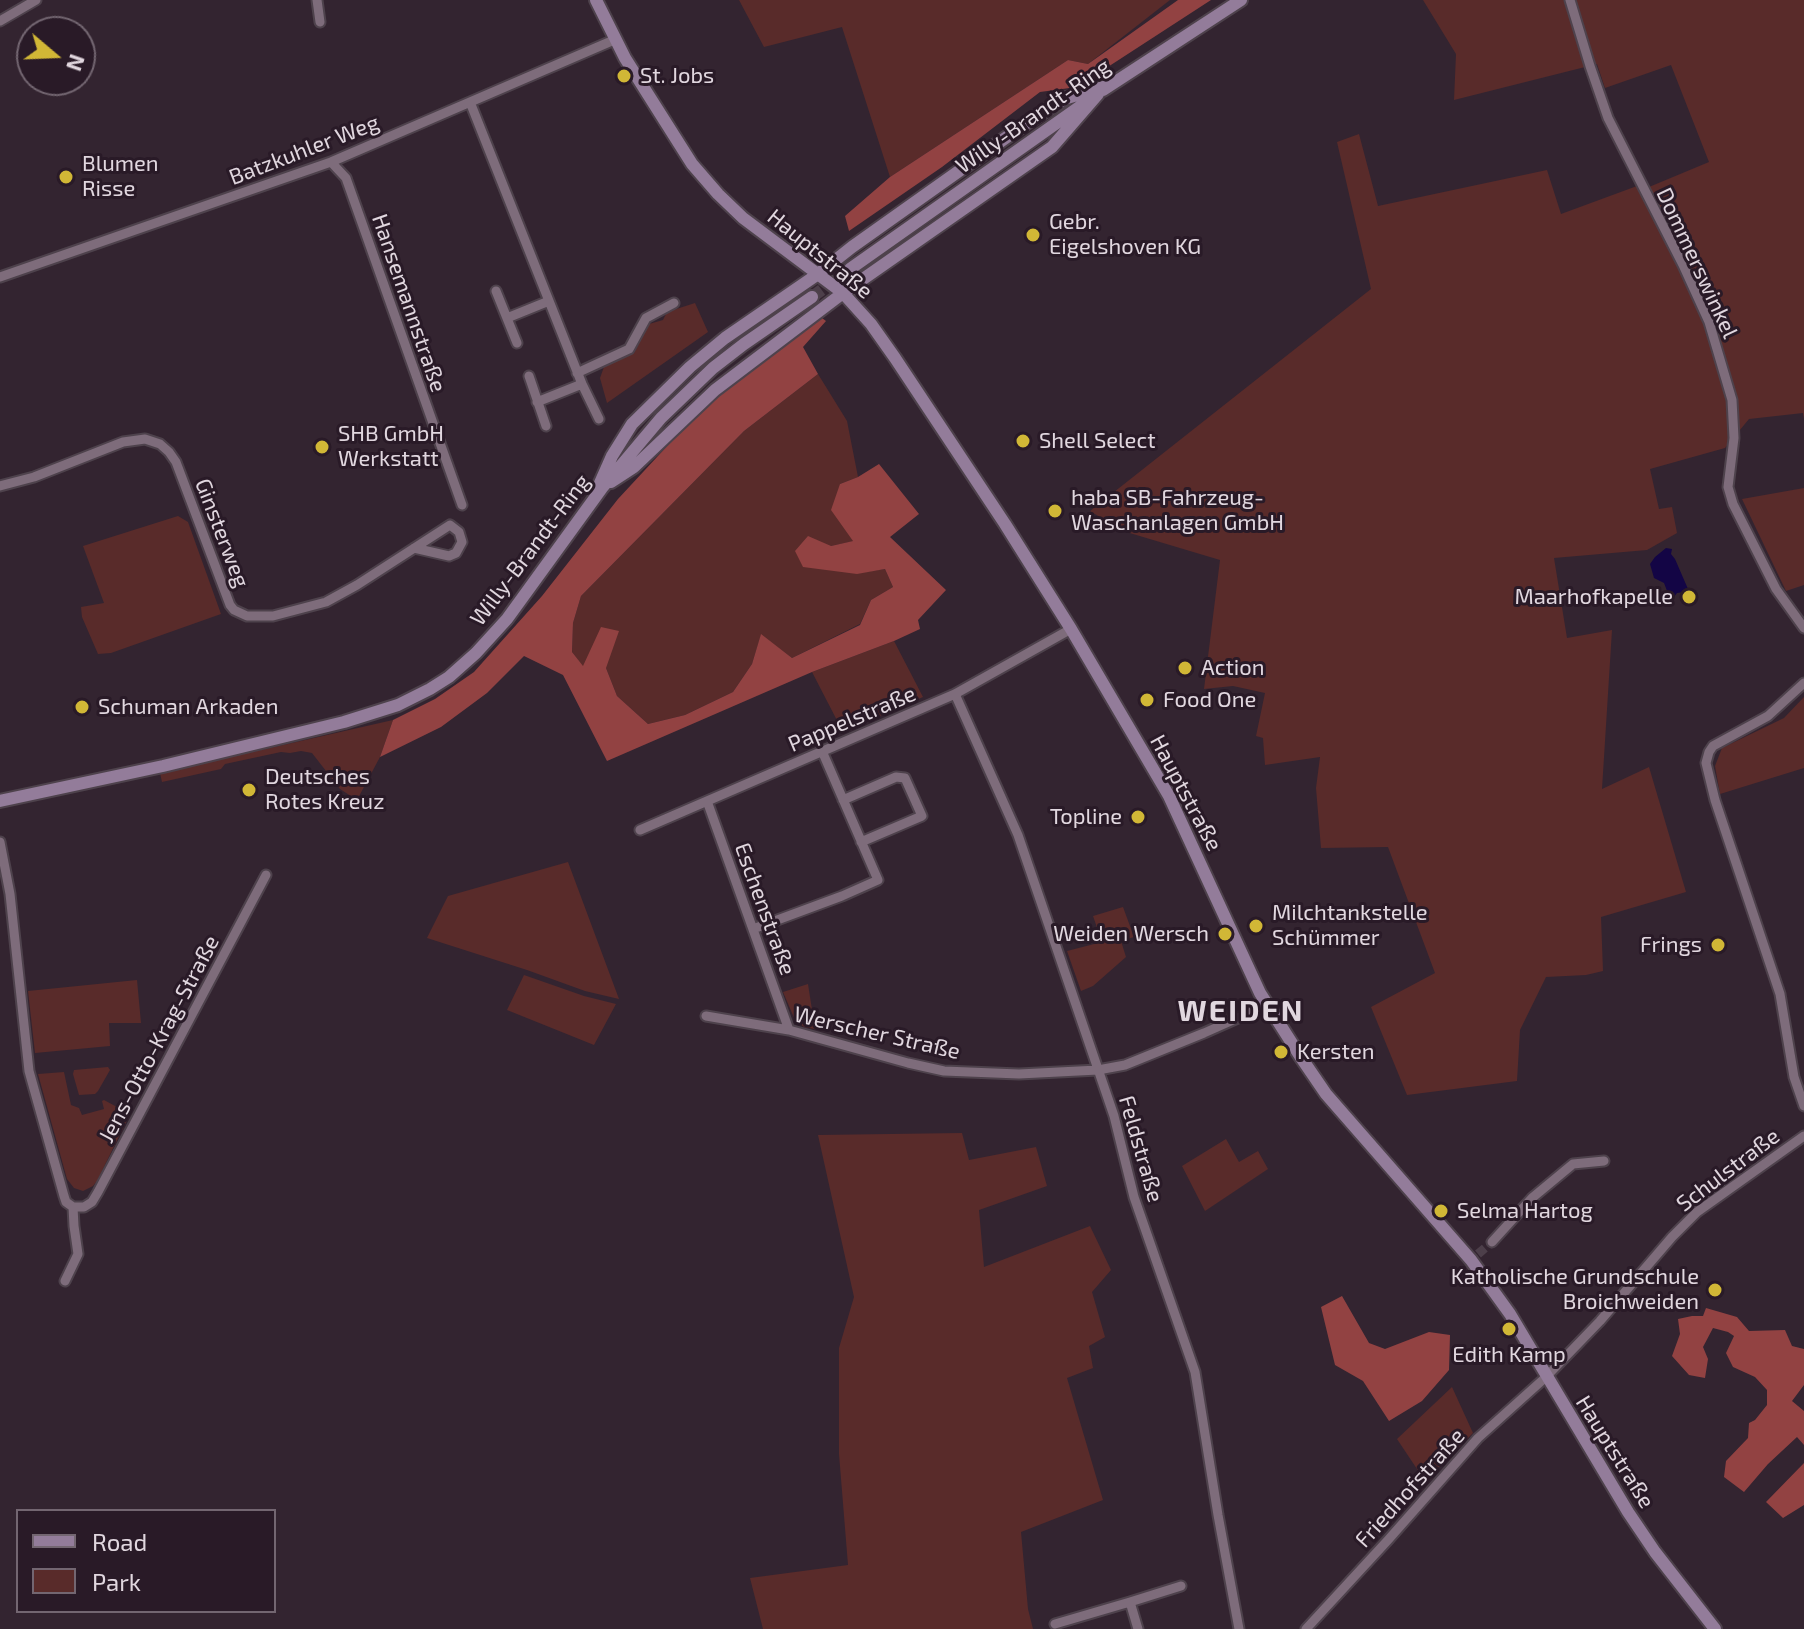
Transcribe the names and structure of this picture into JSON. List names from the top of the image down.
{
  "streets": {
    "main road": ["Willy-Brandt-Ring", "Hauptstraße"],
    "street": [
      "Batzkuhler Weg",
      "Dommerswinkel",
      "Hansemannstraße",
      "Ginsterweg",
      "Pappelstraße",
      "Eschenstraße",
      "Werscher Straße",
      "Jens-Otto-Krag-Straße",
      "Feldstraße",
      "Schulstraße",
      "Friedhofstraße"
    ]
  },
  "crossings": [
    ["Batzkuhler Weg", "Hauptstraße"],
    ["Batzkuhler Weg", "Hansemannstraße"],
    ["Hauptstraße", "Pappelstraße"],
    ["Hauptstraße", "Werscher Straße"],
    ["Hauptstraße", "Schulstraße"],
    ["Hauptstraße", "Friedhofstraße"],
    ["Pappelstraße", "Eschenstraße"],
    ["Pappelstraße", "Feldstraße"],
    ["Eschenstraße", "Werscher Straße"],
    ["Werscher Straße", "Feldstraße"],
    ["Schulstraße", "Friedhofstraße"]
  ],
  "districts": ["WEIDEN"],
  "places": [
    "St. Jobs",
    "Blumen Risse",
    "Gebr. Eigelshoven KG",
    "Shell Select",
    "SHB GmbH Werkstatt",
    "haba SB-Fahrzeug- Waschanlagen GmbH",
    "Maarhofkapelle",
    "Action",
    "Food One",
    "Schuman Arkaden",
    "Deutsches Rotes Kreuz",
    "Topline",
    "Milchtankstelle Schümmer",
    "Weiden Wersch",
    "Frings",
    "Kersten",
    "Selma Hartog",
    "Katholische Grundschule Broichweiden",
    "Edith Kamp"
  ],
  "legend": ["Road", "Park"],
  "north": "right"
}
